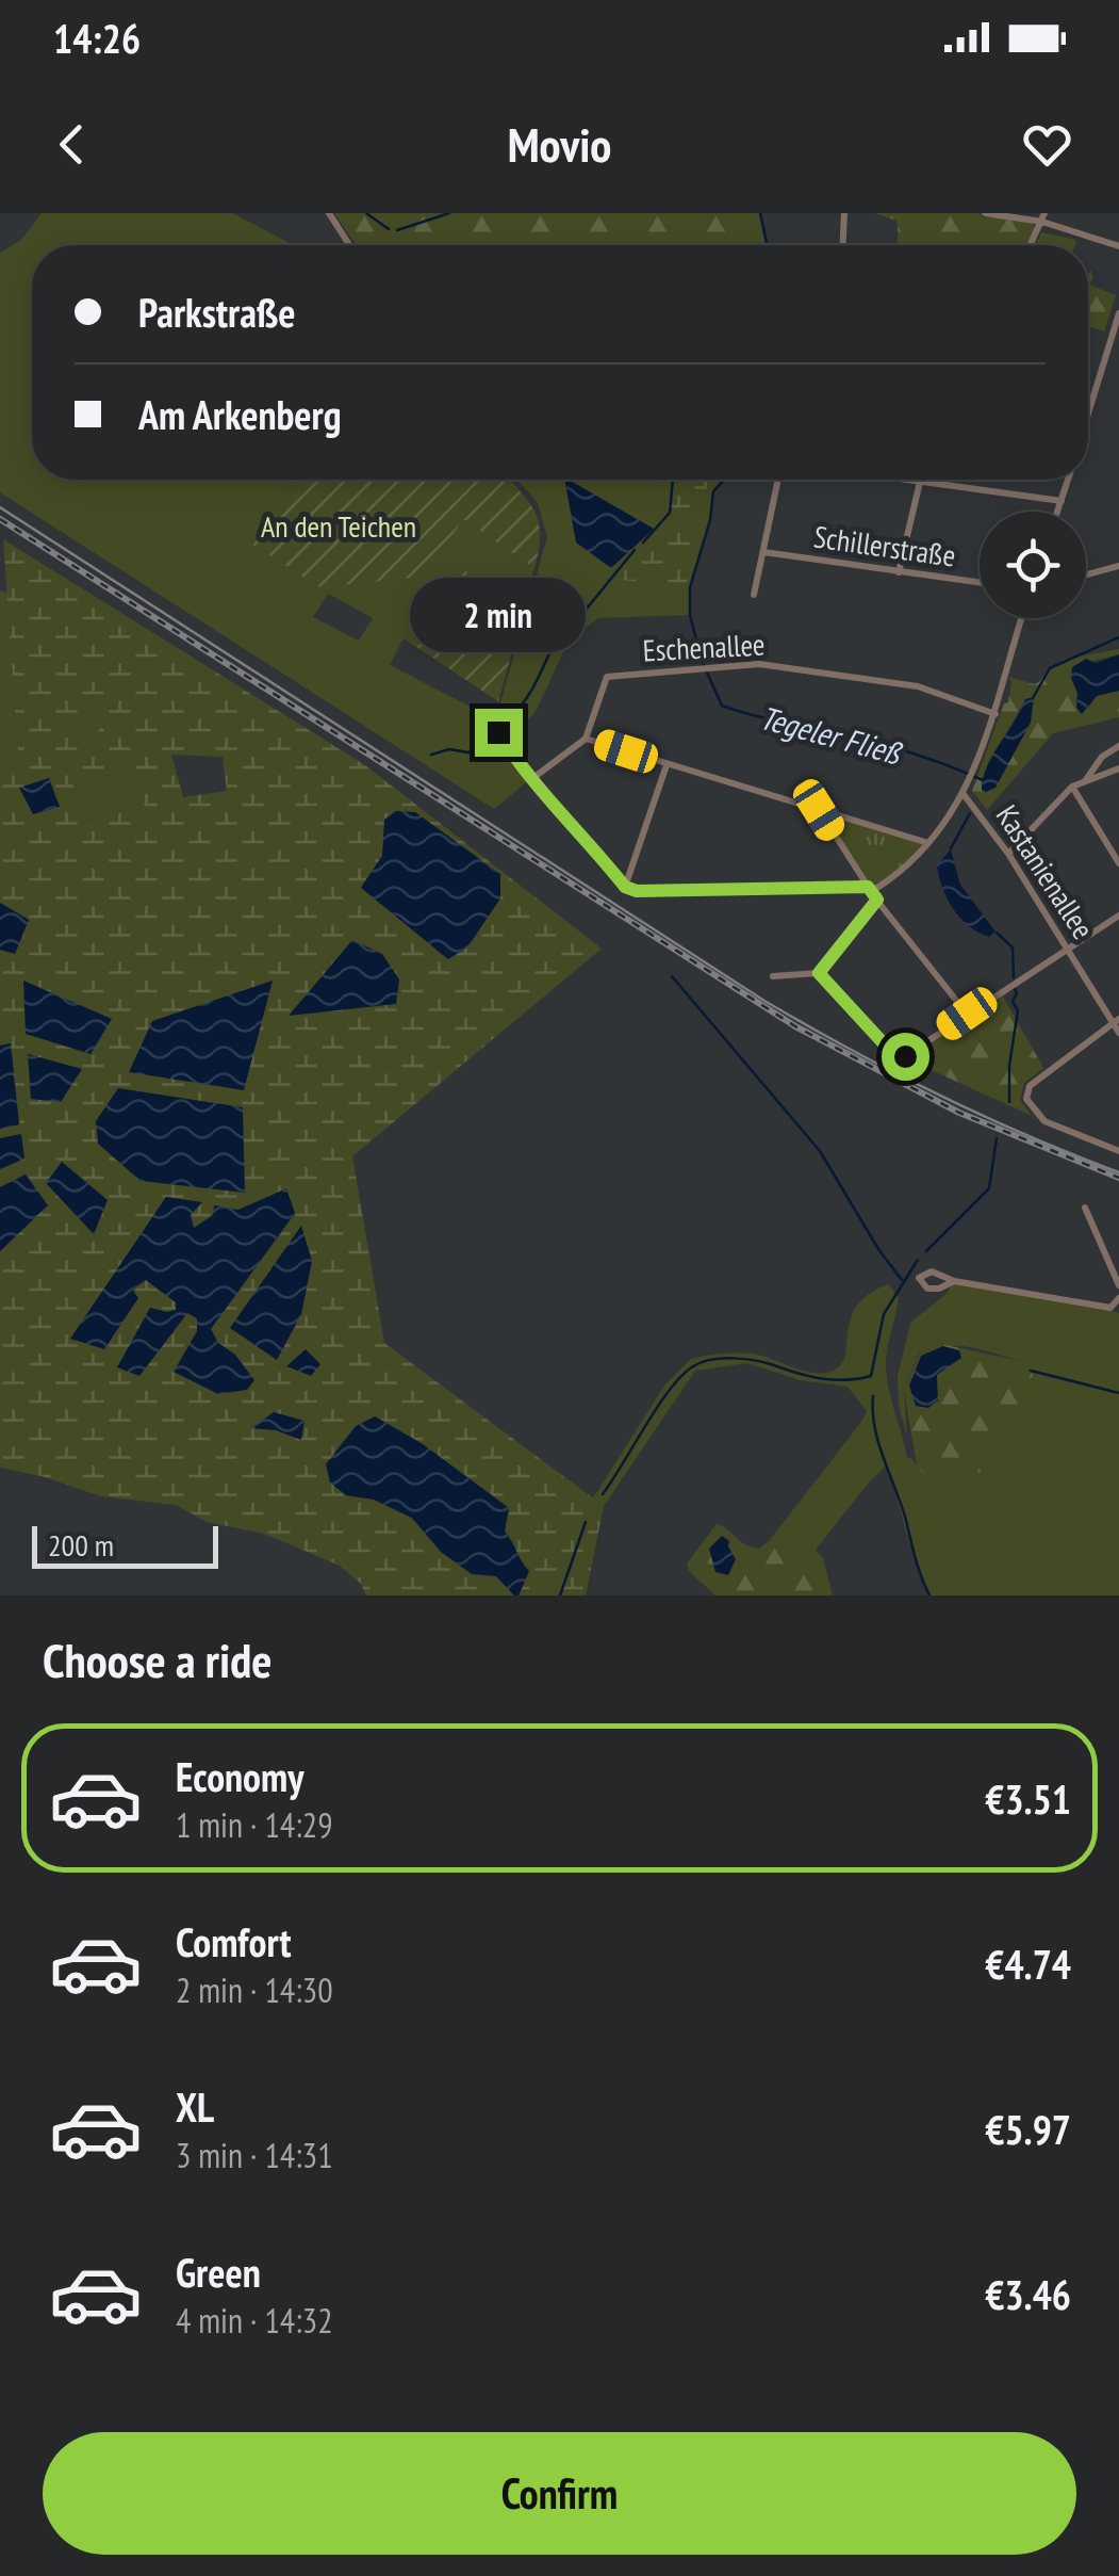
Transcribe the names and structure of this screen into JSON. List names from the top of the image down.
{
  "streets": {
    "street": ["Schillerstraße", "Eschenallee", "Kastanienallee"]
  },
  "water": ["Tegeler Fließ"],
  "parks": ["An den Teichen"],
  "scale_bar": "200 m",
  "page": {
    "status": "14:26",
    "header": "Movio",
    "banner": ["Parkstraße", "Am Arkenberg"],
    "bubble": "2 min",
    "scale": "200 m",
    "heading": "Choose a ride",
    "list": [
      {
        "name": "Economy",
        "note": "1 min · 14:29",
        "value": "€3.51"
      },
      {
        "name": "Comfort",
        "note": "2 min · 14:30",
        "value": "€4.74"
      },
      {
        "name": "XL",
        "note": "3 min · 14:31",
        "value": "€5.97"
      },
      {
        "name": "Green",
        "note": "4 min · 14:32",
        "value": "€3.46"
      }
    ],
    "buttons": "Confirm"
  }
}
